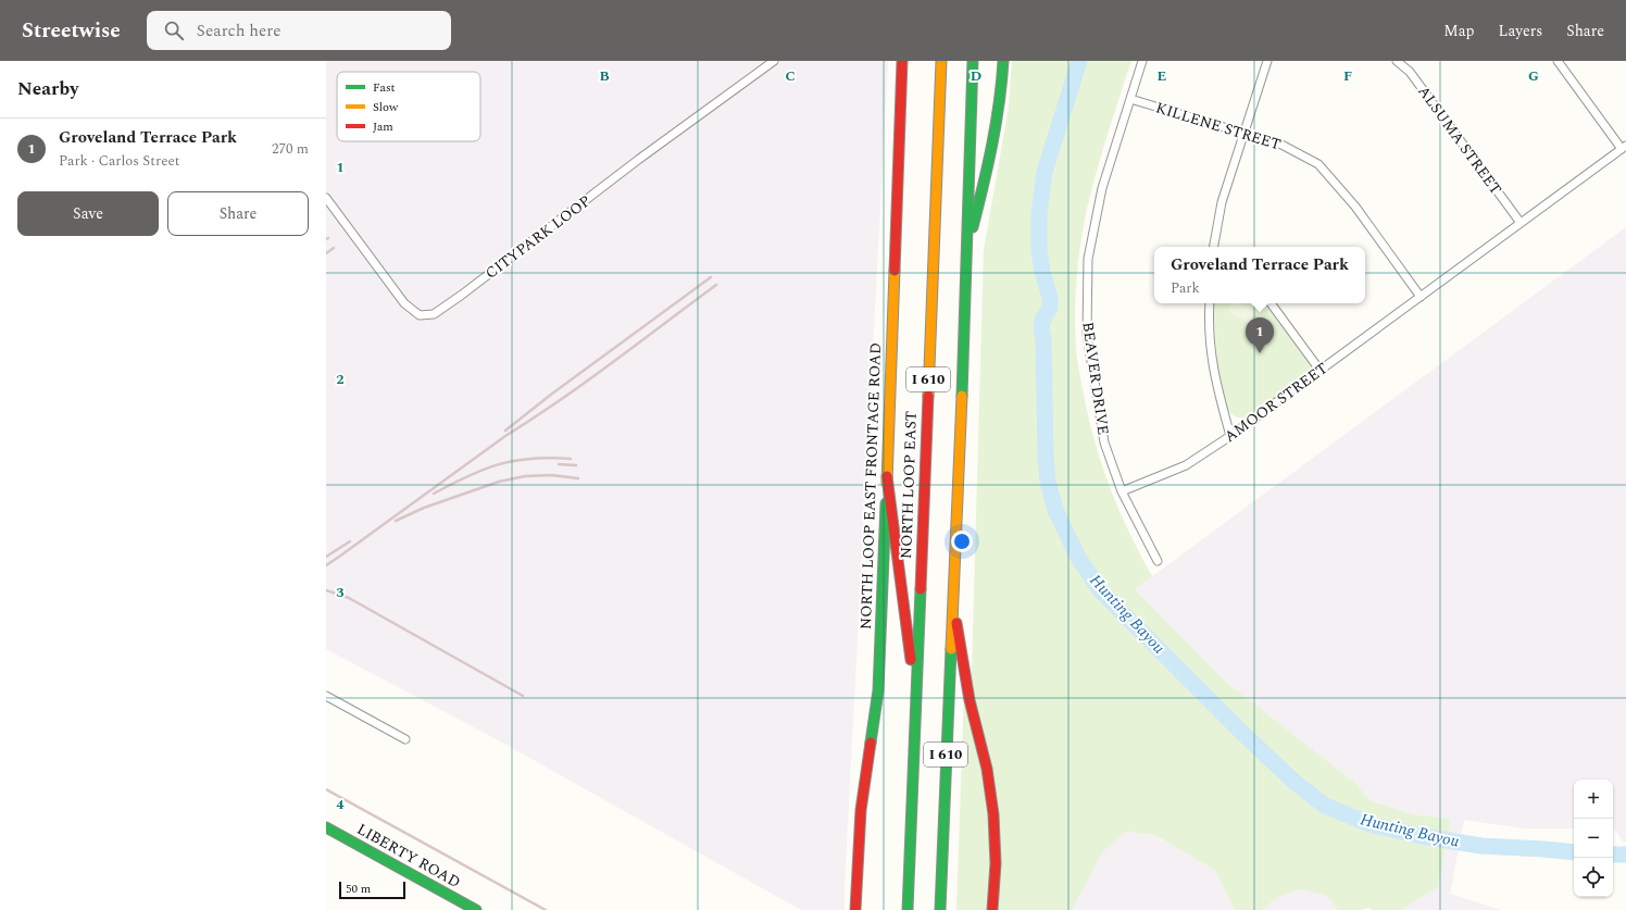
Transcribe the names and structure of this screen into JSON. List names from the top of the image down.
{
  "streets": {
    "main road": [
      "I 610",
      "NORTH LOOP EAST",
      "NORTH LOOP EAST FRONTAGE ROAD",
      "LIBERTY ROAD"
    ],
    "street": [
      "KILLENE STREET",
      "ALSUMA STREET",
      "CITYPARK LOOP",
      "BEAVER DRIVE",
      "AMOOR STREET"
    ]
  },
  "crossings": [
    ["KILLENE STREET", "BEAVER DRIVE"],
    ["KILLENE STREET", "AMOOR STREET"],
    ["ALSUMA STREET", "AMOOR STREET"],
    ["BEAVER DRIVE", "AMOOR STREET"]
  ],
  "water": ["Hunting Bayou"],
  "legend": ["Fast", "Slow", "Jam"],
  "scale_bar": "50 m",
  "page": {
    "header": "Streetwise",
    "search": "Search here",
    "nav": ["Map", "Layers", "Share"],
    "heading": "Nearby",
    "list": [
      {
        "mark": "1",
        "name": "Groveland Terrace Park",
        "note": "Park · Carlos Street",
        "value": "270 m"
      }
    ],
    "buttons": ["Save", "Share"],
    "popup": ["Groveland Terrace Park", "Park"],
    "pins": "1",
    "map_buttons": ["+", "−"],
    "scale": "50 m"
  },
  "grid": {
    "columns": [
      "B",
      "C",
      "D",
      "E",
      "F",
      "G"
    ],
    "rows": [
      "1",
      "2",
      "3",
      "4"
    ]
  }
}
